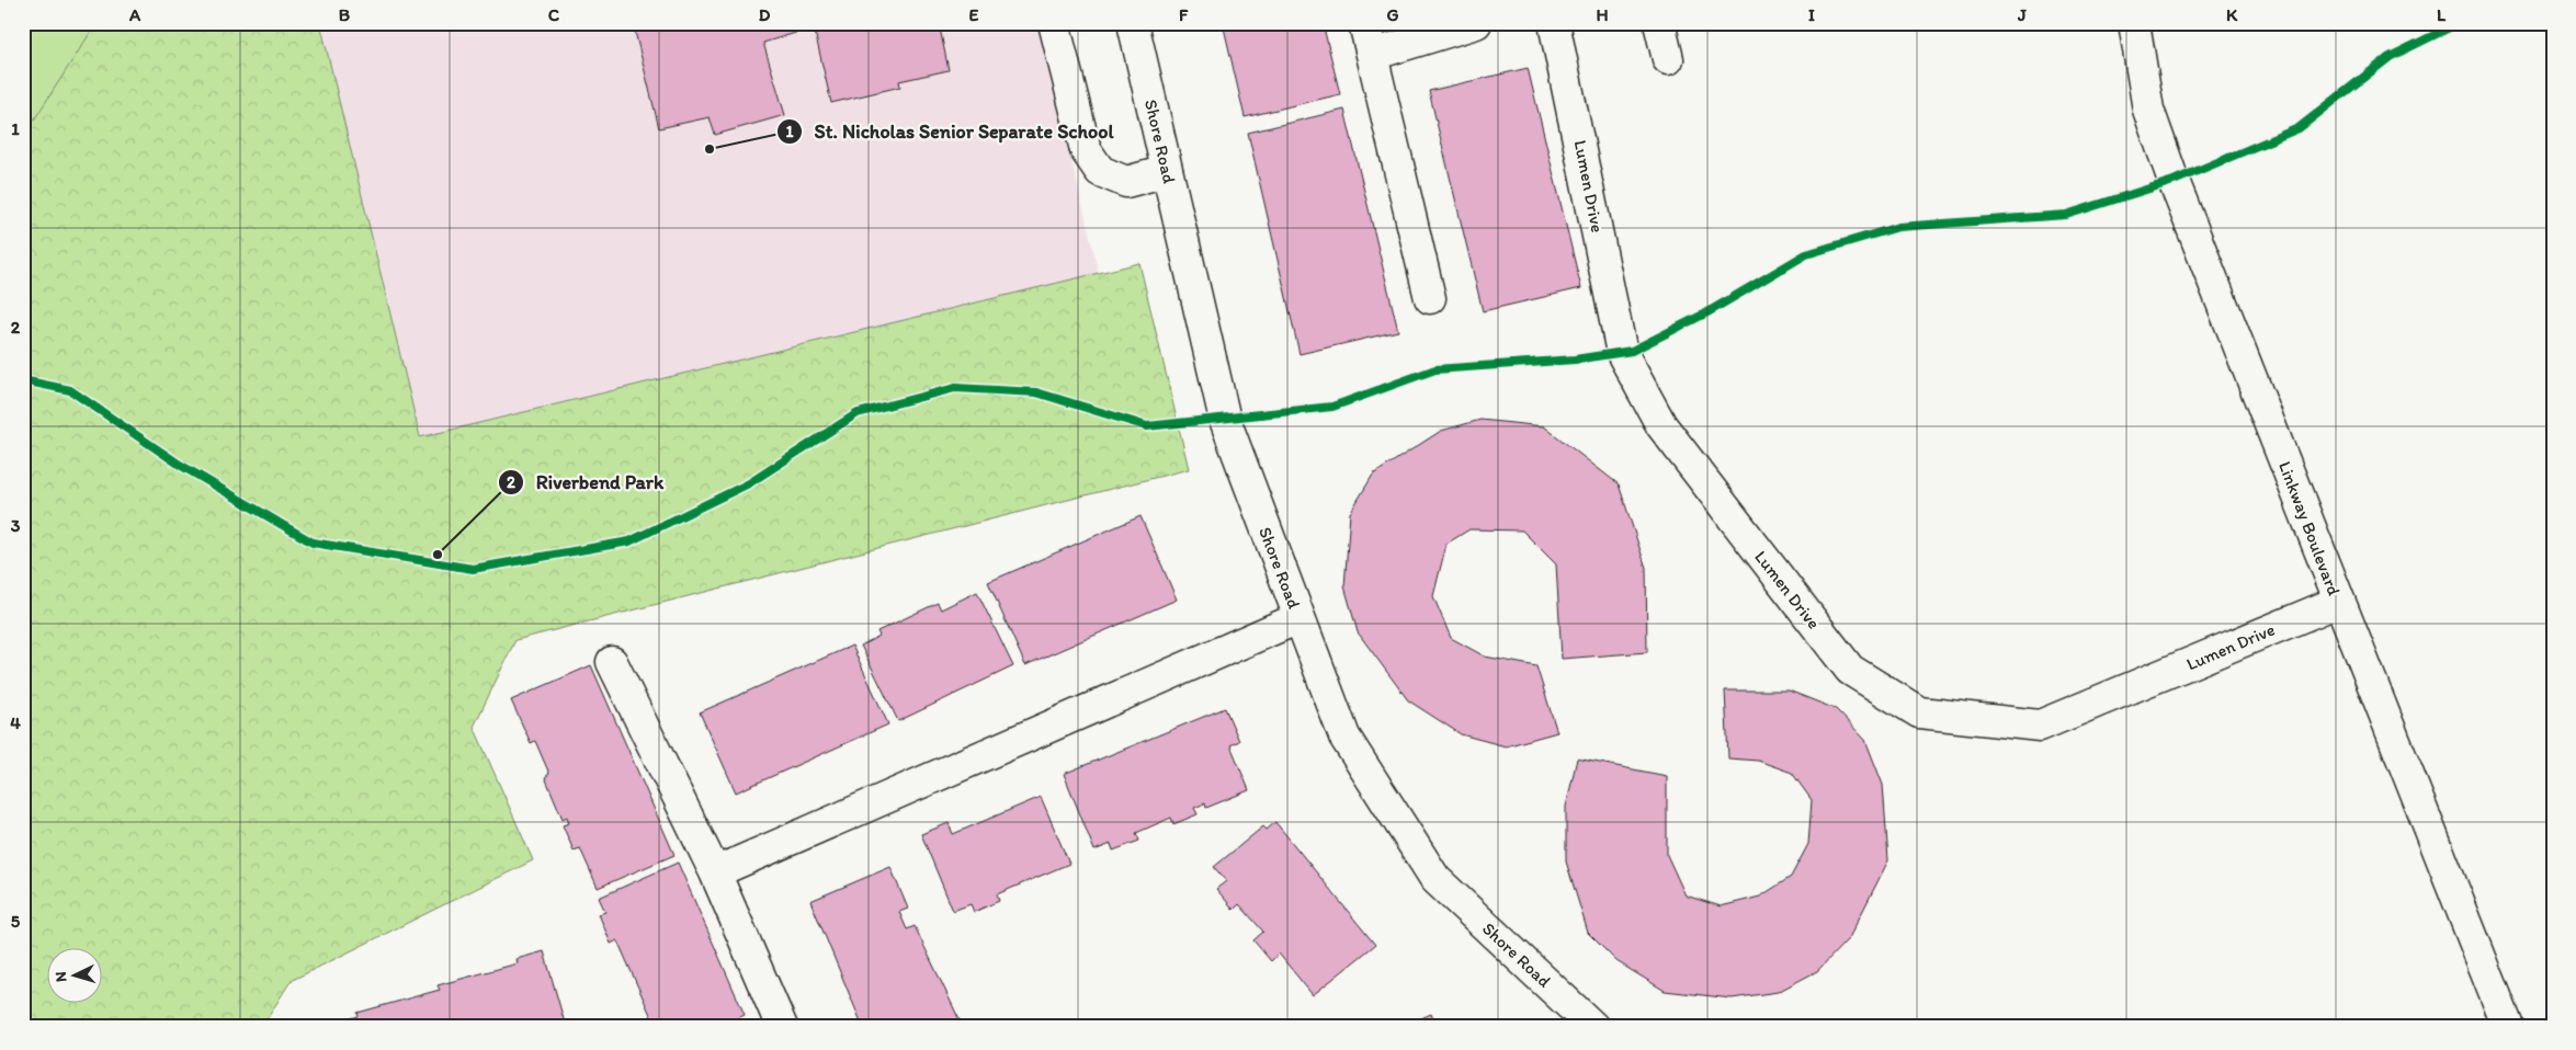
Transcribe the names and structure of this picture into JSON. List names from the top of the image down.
{
  "streets": {
    "street": ["Shore Road", "Lumen Drive", "Linkway Boulevard"]
  },
  "crossings": [
    ["Lumen Drive", "Linkway Boulevard"]
  ],
  "places": ["St. Nicholas Senior Separate School", "Riverbend Park"],
  "north": "left",
  "grid": {
    "columns": [
      "A",
      "B",
      "C",
      "D",
      "E",
      "F",
      "G",
      "H",
      "I",
      "J",
      "K",
      "L"
    ],
    "rows": [
      "1",
      "2",
      "3",
      "4",
      "5"
    ]
  }
}
